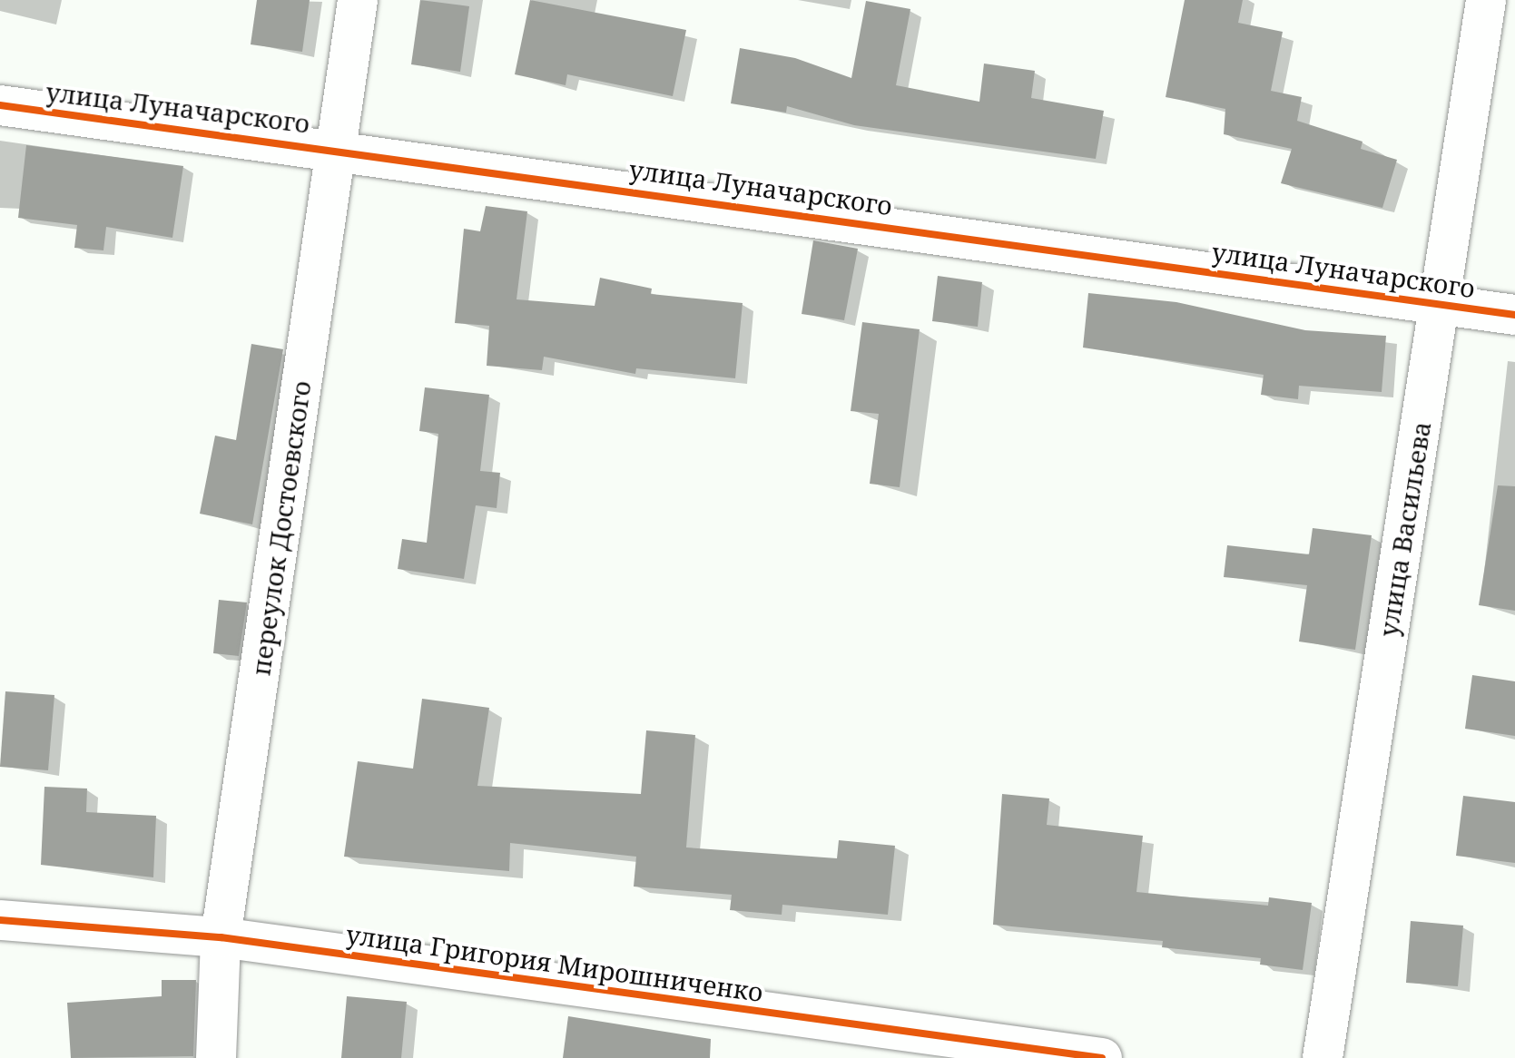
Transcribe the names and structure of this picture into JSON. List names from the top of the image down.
{
  "streets": {
    "street": [
      "улица Луначарского",
      "переулок Достоевского",
      "улица Васильева",
      "улица Григория Мирошниченко"
    ]
  },
  "crossings": [
    ["улица Луначарского", "переулок Достоевского"],
    ["улица Луначарского", "улица Васильева"],
    ["переулок Достоевского", "улица Григория Мирошниченко"]
  ]
}
